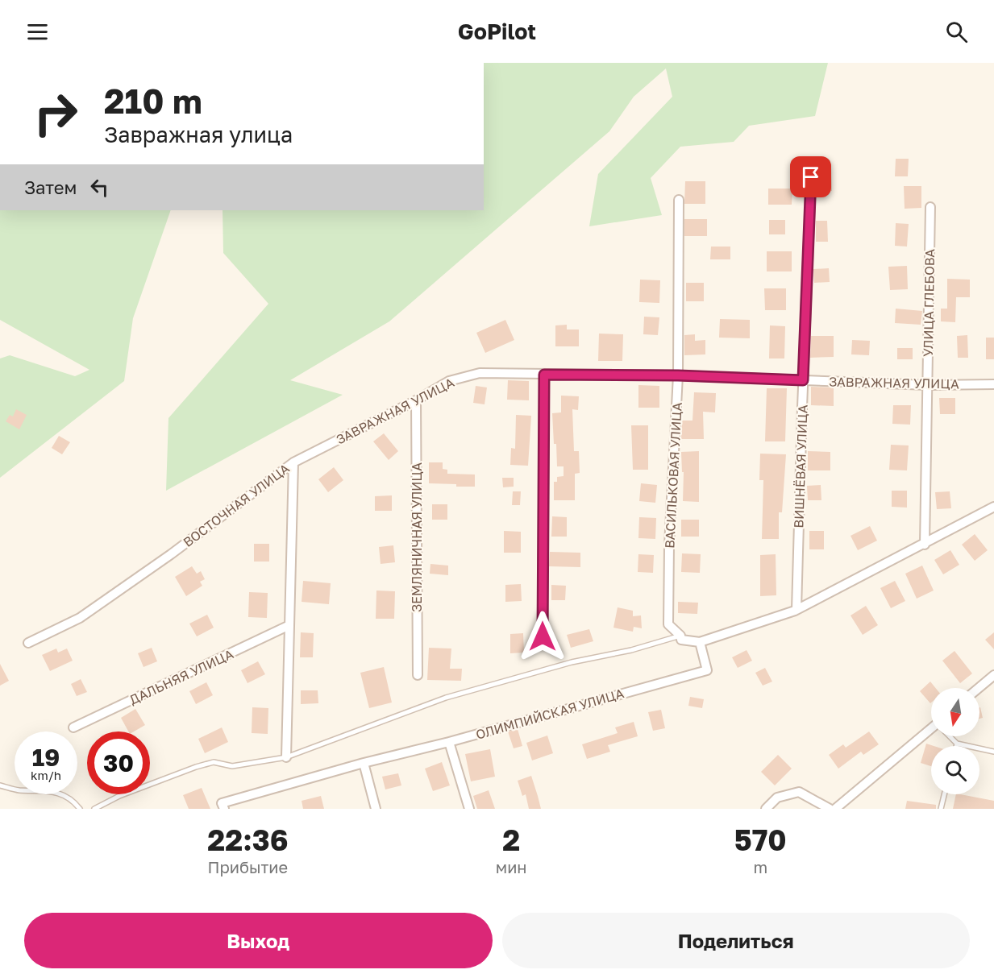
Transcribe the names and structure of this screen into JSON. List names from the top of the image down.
{
  "streets": {
    "street": [
      "УЛИЦА ГЛЕБОВА",
      "ЗАВРАЖНАЯ УЛИЦА",
      "ВИШНЁВАЯ УЛИЦА",
      "ВАСИЛЬКОВАЯ УЛИЦА",
      "ВОСТОЧНАЯ УЛИЦА",
      "ЗЕМЛЯНИЧНАЯ УЛИЦА",
      "ДАЛЬНЯЯ УЛИЦА",
      "ОЛИМПИЙСКАЯ УЛИЦА"
    ]
  },
  "crossings": [
    ["УЛИЦА ГЛЕБОВА", "ЗАВРАЖНАЯ УЛИЦА"],
    ["ЗАВРАЖНАЯ УЛИЦА", "ВИШНЁВАЯ УЛИЦА"],
    ["ЗАВРАЖНАЯ УЛИЦА", "ВАСИЛЬКОВАЯ УЛИЦА"],
    ["ЗАВРАЖНАЯ УЛИЦА", "ВОСТОЧНАЯ УЛИЦА"],
    ["ЗАВРАЖНАЯ УЛИЦА", "ЗЕМЛЯНИЧНАЯ УЛИЦА"],
    ["ВОСТОЧНАЯ УЛИЦА", "ДАЛЬНЯЯ УЛИЦА"]
  ],
  "north": "bottom",
  "page": {
    "header": "GoPilot",
    "turn": ["210 m", "Завражная улица"],
    "then": "Затем",
    "speed": "19 km/h",
    "limit": "30",
    "eta": [
      "22:36",
      "Прибытие",
      "2",
      "мин",
      "570",
      "m"
    ],
    "buttons": ["Выход", "Поделиться"]
  }
}
